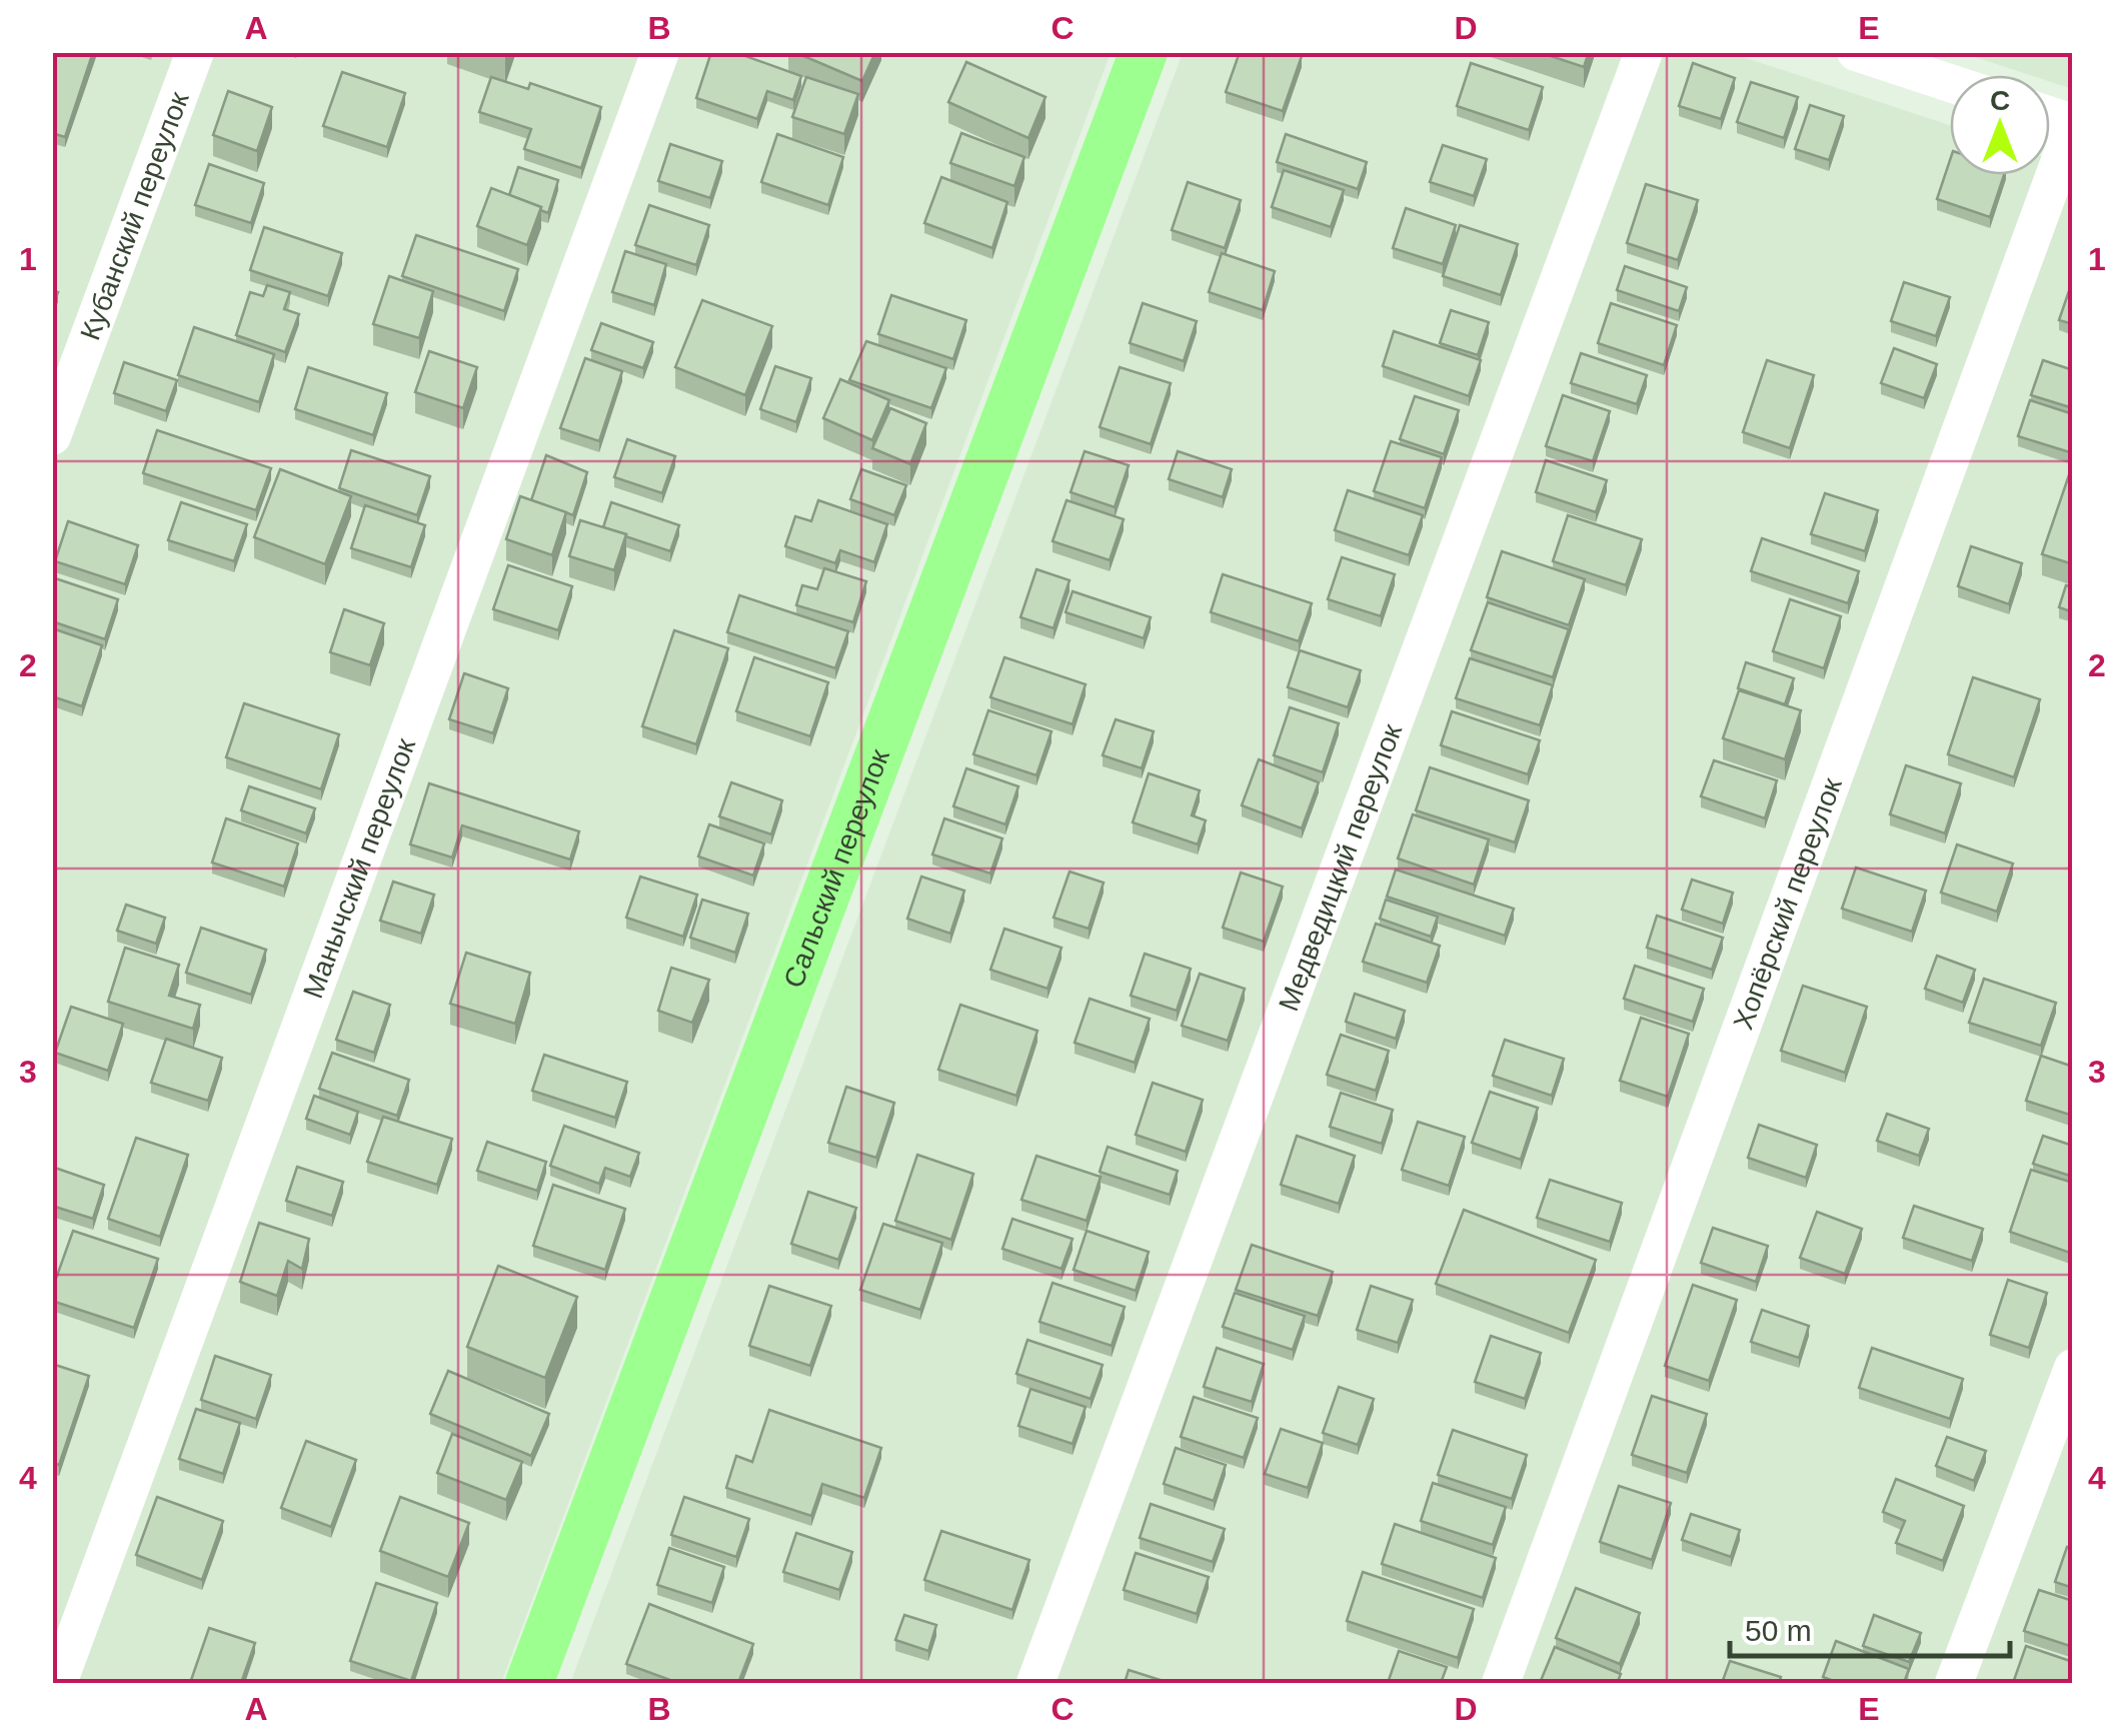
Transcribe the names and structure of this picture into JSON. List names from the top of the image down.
{
  "streets": {
    "main road": ["Сальский переулок"],
    "street": [
      "Кубанский переулок",
      "Манычский переулок",
      "Медведицкий переулок",
      "Хопёрский переулок"
    ]
  },
  "scale_bar": "50 m",
  "north": "top",
  "grid": {
    "columns": [
      "A",
      "B",
      "C",
      "D",
      "E"
    ],
    "rows": [
      "1",
      "2",
      "3",
      "4"
    ]
  }
}
